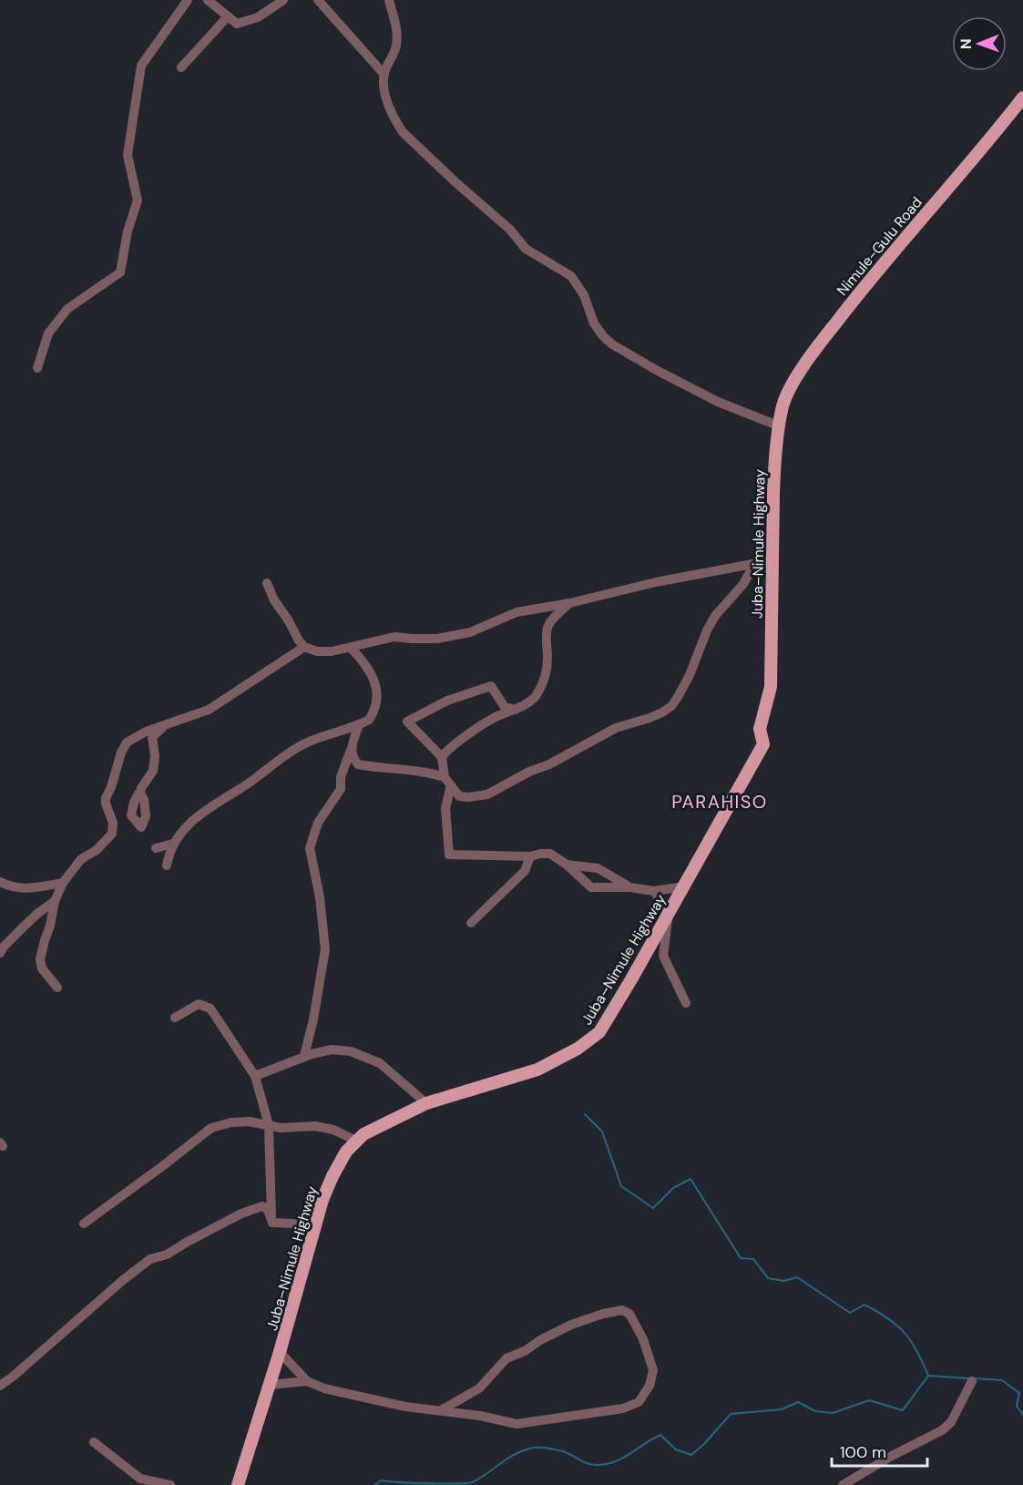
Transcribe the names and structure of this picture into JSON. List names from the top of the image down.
{
  "streets": {
    "main road": ["Nimule-Gulu Road", "Juba–Nimule Highway"]
  },
  "crossings": [
    ["Nimule-Gulu Road", "Juba–Nimule Highway"]
  ],
  "districts": ["PARAHISO"],
  "scale_bar": "100 m",
  "north": "left"
}
